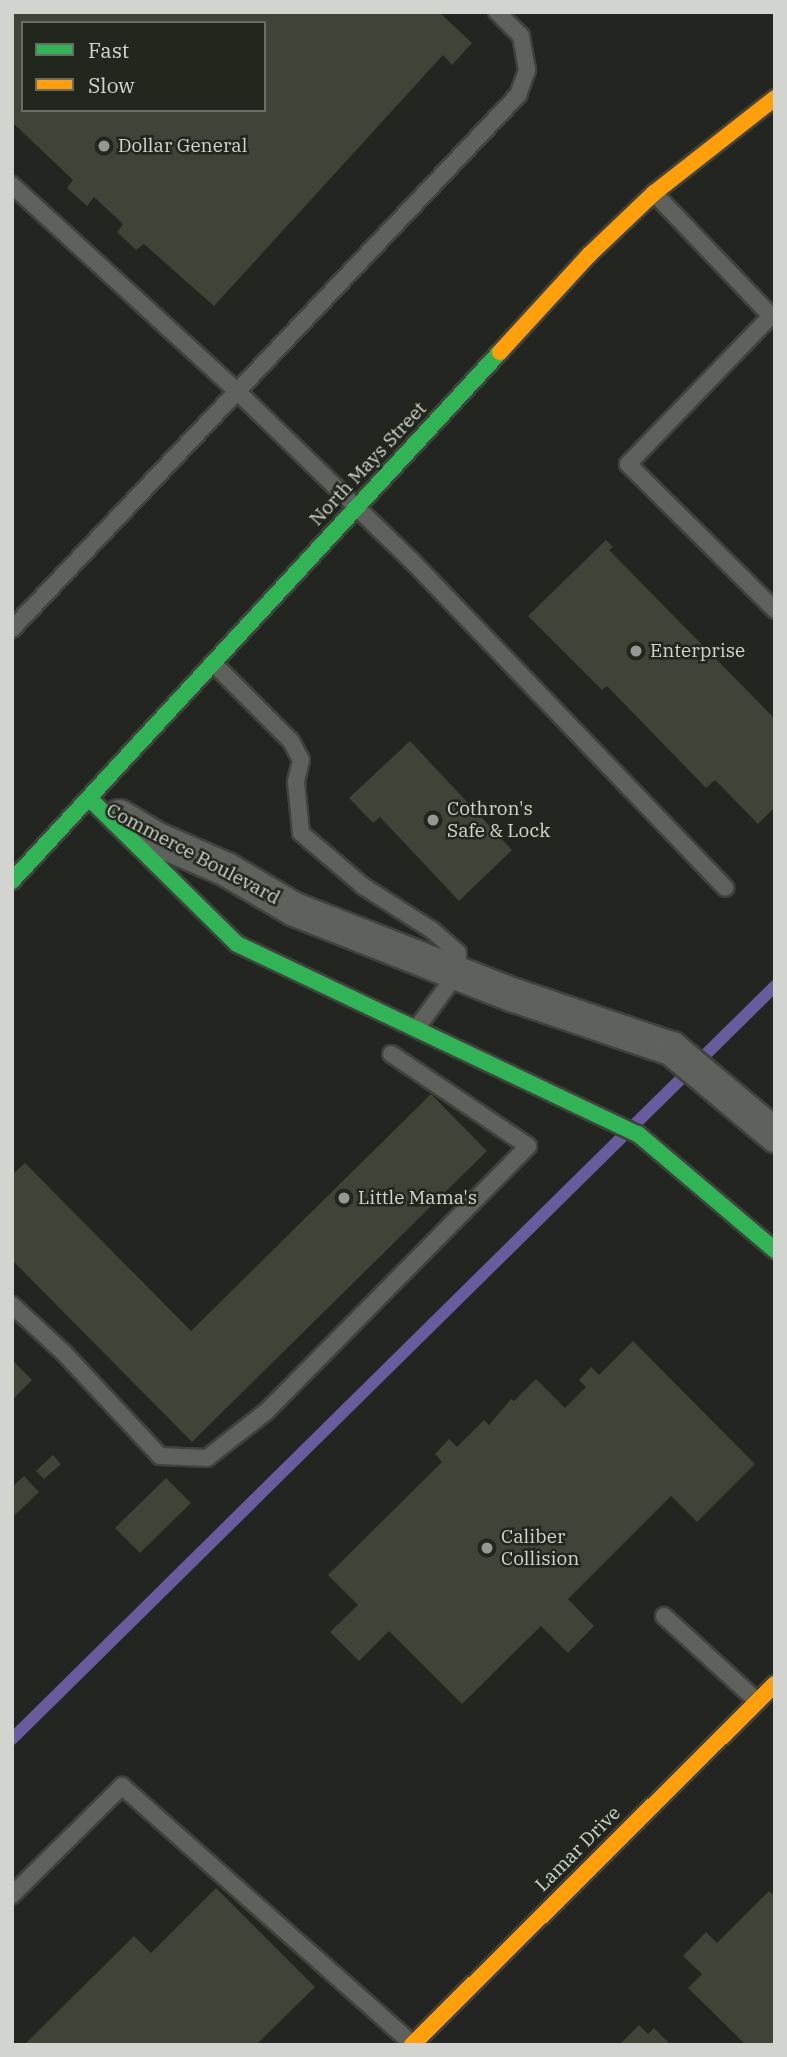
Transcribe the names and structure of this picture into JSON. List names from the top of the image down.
{
  "streets": {
    "street": ["North Mays Street", "Commerce Boulevard", "Lamar Drive"]
  },
  "crossings": [
    ["North Mays Street", "Commerce Boulevard"]
  ],
  "places": [
    "Dollar General",
    "Enterprise",
    "Cothron's Safe & Lock",
    "Little Mama's",
    "Caliber Collision"
  ],
  "legend": ["Fast", "Slow"]
}
